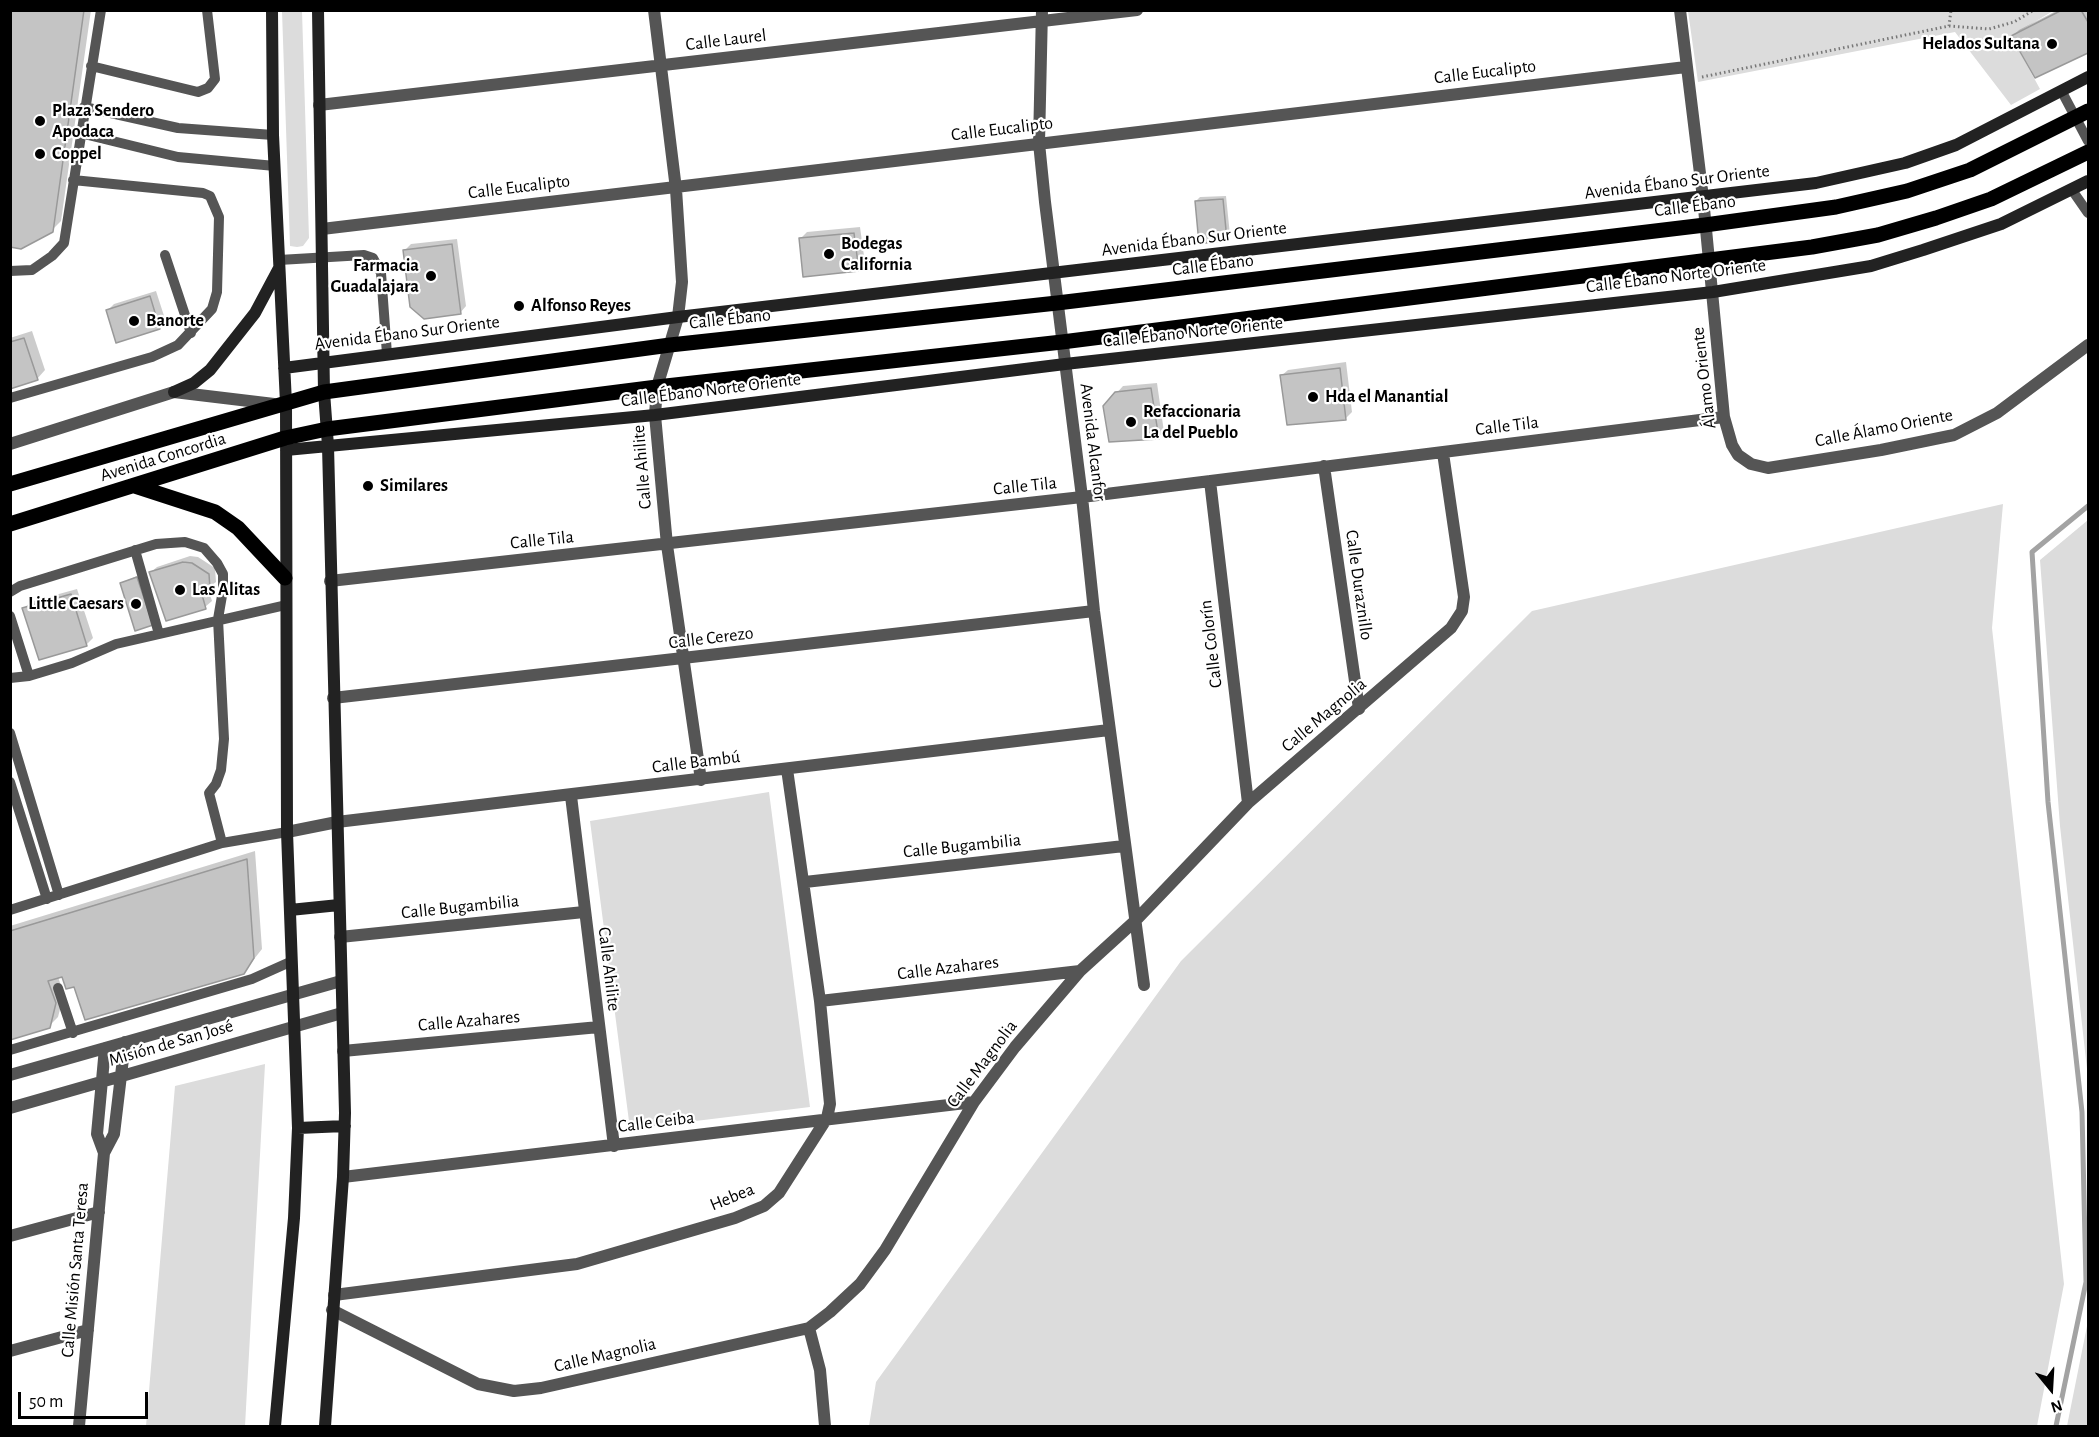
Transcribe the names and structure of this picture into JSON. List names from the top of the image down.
{
  "streets": {
    "main road": ["Calle Ébano", "Avenida Concordia"],
    "street": [
      "Calle Laurel",
      "Calle Eucalipto",
      "Avenida Ébano Sur Oriente",
      "Calle Ébano Norte Oriente",
      "Álamo Oriente",
      "Calle Tila",
      "Calle Álamo Oriente",
      "Avenida Alcanfor",
      "Calle Ahilite",
      "Calle Duraznillo",
      "Calle Cerezo",
      "Calle Colorín",
      "Calle Magnolia",
      "Calle Bambú",
      "Calle Bugambilia",
      "Calle Azahares",
      "Misión de San José",
      "Calle Ceiba",
      "Hebea",
      "Calle Misión Santa Teresa"
    ]
  },
  "crossings": [
    ["Calle Laurel", "Avenida Alcanfor"],
    ["Calle Laurel", "Calle Ahilite"],
    ["Calle Eucalipto", "Álamo Oriente"],
    ["Calle Eucalipto", "Avenida Alcanfor"],
    ["Calle Eucalipto", "Calle Ahilite"],
    ["Avenida Ébano Sur Oriente", "Álamo Oriente"],
    ["Avenida Ébano Sur Oriente", "Avenida Alcanfor"],
    ["Avenida Ébano Sur Oriente", "Calle Ahilite"],
    ["Calle Ébano", "Álamo Oriente"],
    ["Calle Ébano", "Avenida Alcanfor"],
    ["Calle Ébano", "Avenida Concordia"],
    ["Calle Ébano", "Calle Ahilite"],
    ["Calle Ébano Norte Oriente", "Álamo Oriente"],
    ["Calle Ébano Norte Oriente", "Avenida Alcanfor"],
    ["Calle Ébano Norte Oriente", "Avenida Concordia"],
    ["Calle Ébano Norte Oriente", "Calle Ahilite"],
    ["Álamo Oriente", "Calle Tila"],
    ["Álamo Oriente", "Calle Álamo Oriente"],
    ["Calle Tila", "Avenida Alcanfor"],
    ["Calle Tila", "Calle Ahilite"],
    ["Calle Tila", "Calle Duraznillo"],
    ["Calle Tila", "Calle Colorín"],
    ["Calle Tila", "Calle Magnolia"],
    ["Avenida Alcanfor", "Calle Cerezo"],
    ["Avenida Alcanfor", "Calle Magnolia"],
    ["Avenida Alcanfor", "Calle Bambú"],
    ["Avenida Alcanfor", "Calle Bugambilia"],
    ["Calle Ahilite", "Calle Cerezo"],
    ["Calle Ahilite", "Calle Bambú"],
    ["Calle Ahilite", "Calle Bugambilia"],
    ["Calle Ahilite", "Calle Azahares"],
    ["Calle Ahilite", "Calle Ceiba"],
    ["Calle Duraznillo", "Calle Magnolia"],
    ["Calle Colorín", "Calle Magnolia"],
    ["Calle Magnolia", "Calle Azahares"],
    ["Calle Magnolia", "Calle Ceiba"],
    ["Calle Bambú", "Hebea"],
    ["Calle Bugambilia", "Hebea"],
    ["Calle Azahares", "Hebea"],
    ["Misión de San José", "Calle Misión Santa Teresa"],
    ["Calle Ceiba", "Hebea"]
  ],
  "places": [
    "Helados Sultana",
    "Plaza Sendero Apodaca",
    "Coppel",
    "Bodegas California",
    "Farmacia Guadalajara",
    "Alfonso Reyes",
    "Banorte",
    "Hda el Manantial",
    "Refaccionaria La del Pueblo",
    "Similares",
    "Las Alitas",
    "Little Caesars"
  ],
  "scale_bar": "50 m",
  "north": "bottom"
}
